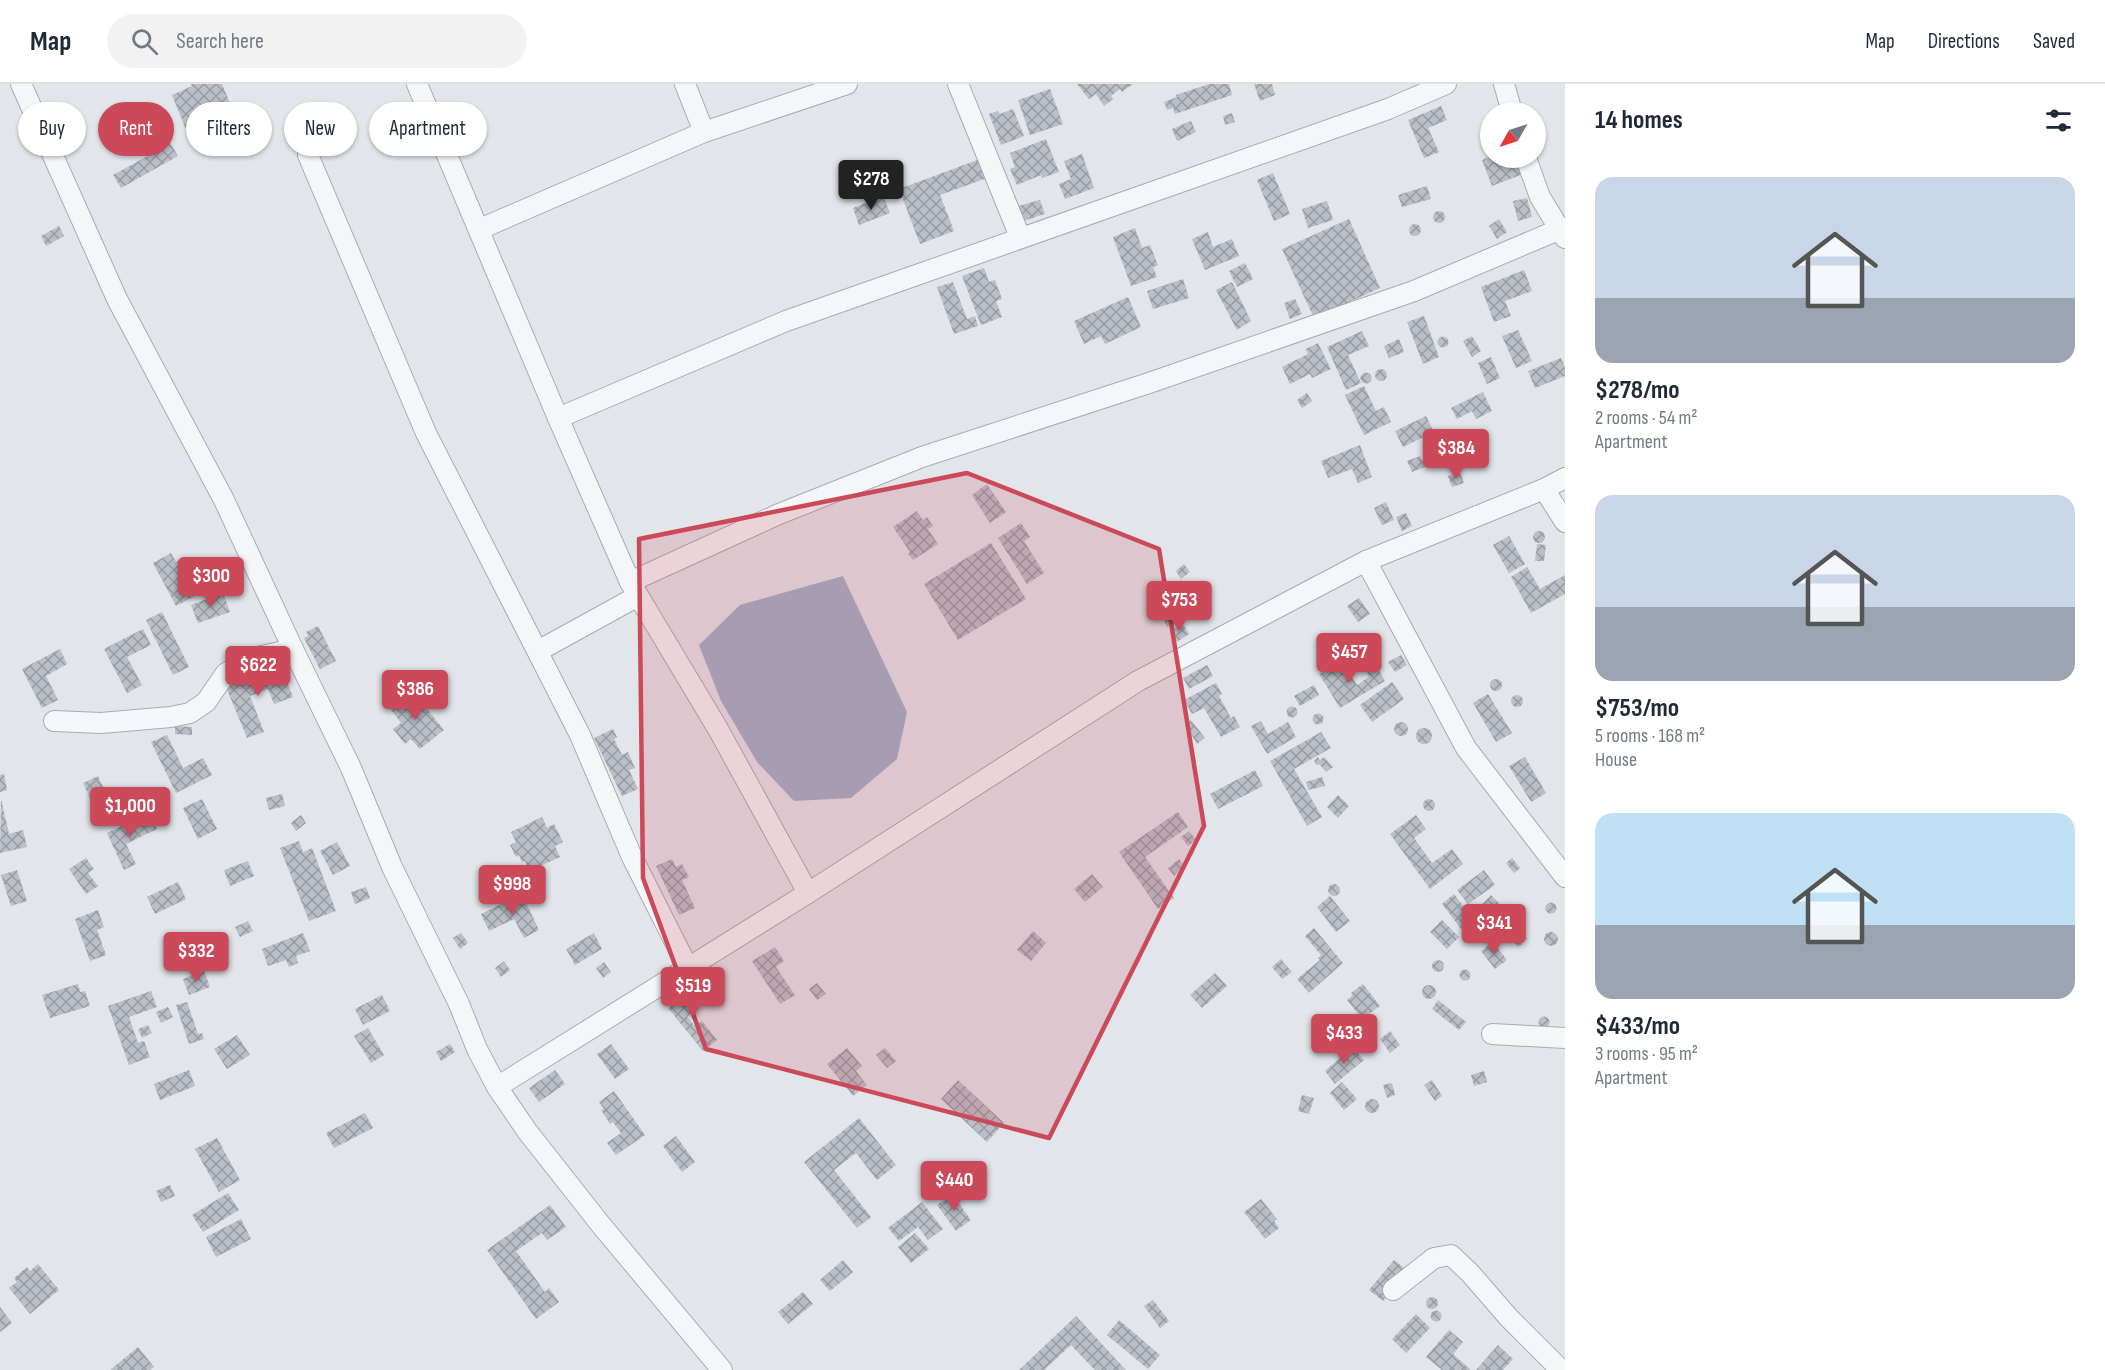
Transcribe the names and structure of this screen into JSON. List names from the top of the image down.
{
  "north": "bottom left",
  "page": {
    "header": "Map",
    "search": "Search here",
    "nav": ["Map", "Directions", "Saved"],
    "heading": "14 homes",
    "chip": [
      "Buy",
      "Rent",
      "Filters",
      "New",
      "Apartment"
    ],
    "list": [
      {
        "name": "$278/mo",
        "note": "2 rooms · 54 m² · Apartment"
      },
      {
        "name": "$753/mo",
        "note": "5 rooms · 168 m² · House"
      },
      {
        "name": "$433/mo",
        "note": "3 rooms · 95 m² · Apartment"
      }
    ],
    "price": [
      "$278",
      "$384",
      "$300",
      "$753",
      "$457",
      "$622",
      "$386",
      "$1,000",
      "$998",
      "$341",
      "$332",
      "$519",
      "$433",
      "$440"
    ]
  }
}
